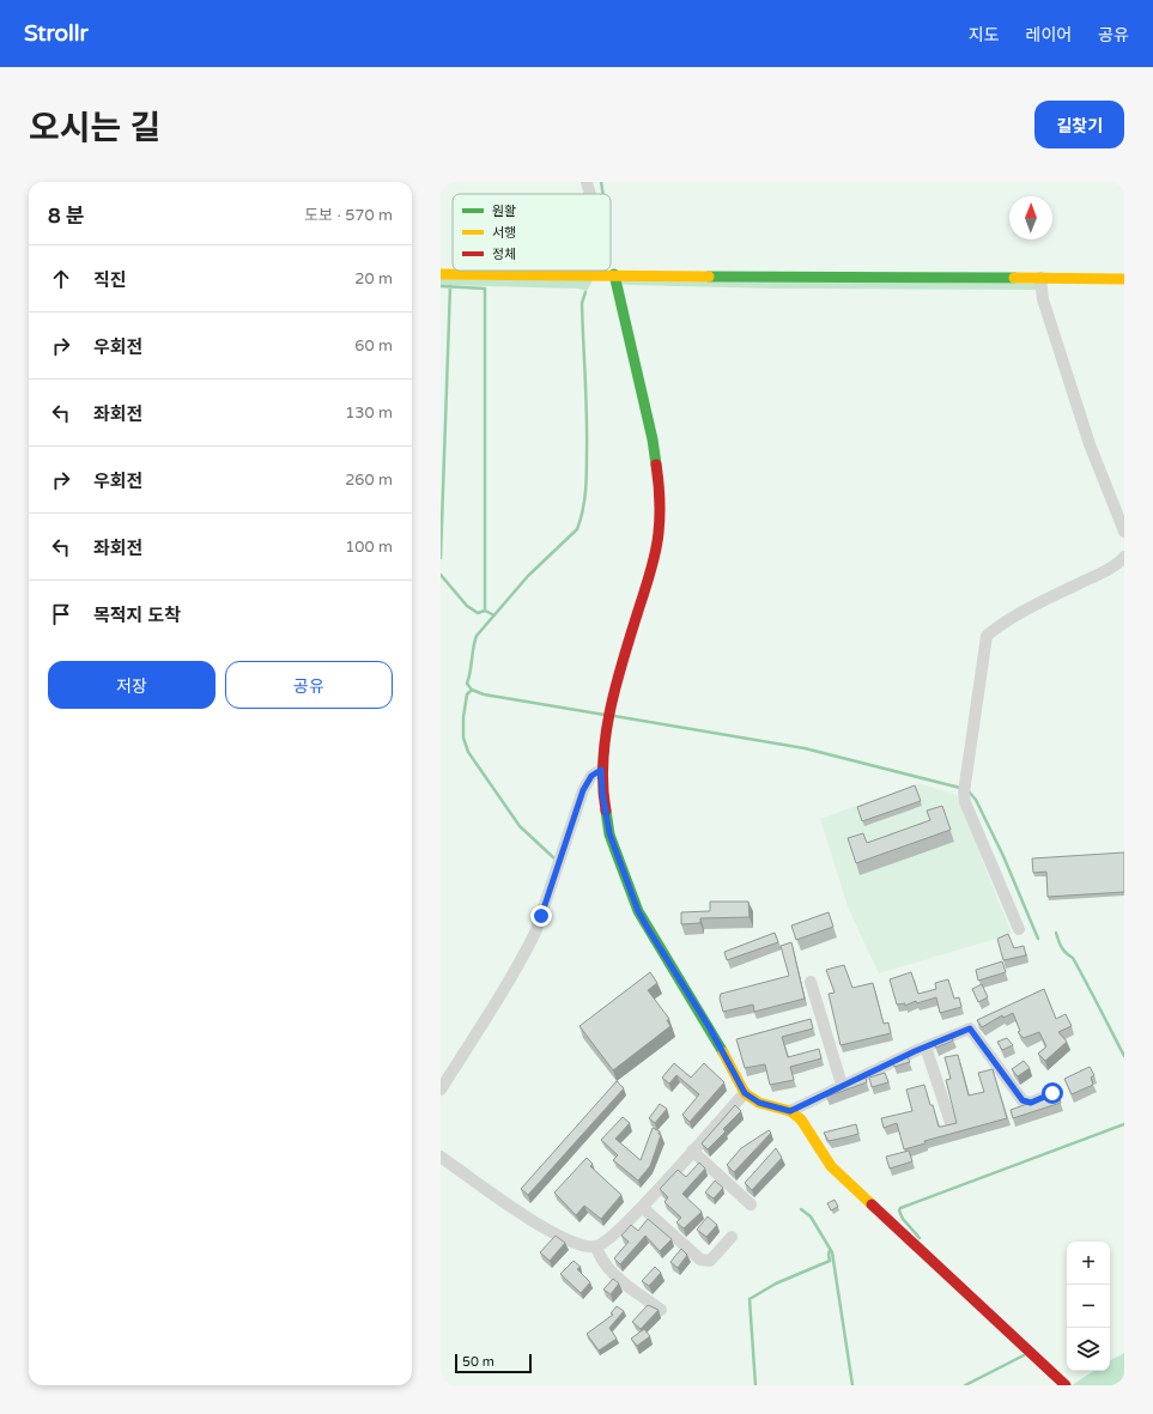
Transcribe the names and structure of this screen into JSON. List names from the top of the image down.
{
  "legend": ["원활", "서행", "정체"],
  "scale_bar": "50 m",
  "north": "top",
  "page": {
    "header": "Strollr",
    "nav": ["지도", "레이어", "공유"],
    "title": "오시는 길",
    "buttons": [
      "길찾기",
      ["저장", "공유"]
    ],
    "heading": ["8 분", "도보 · 570 m"],
    "list": [
      ["직진", "20 m"],
      ["우회전", "60 m"],
      ["좌회전", "130 m"],
      ["우회전", "260 m"],
      ["좌회전", "100 m"],
      "목적지 도착"
    ],
    "map_buttons": ["+", "−"],
    "scale": "50 m"
  }
}
